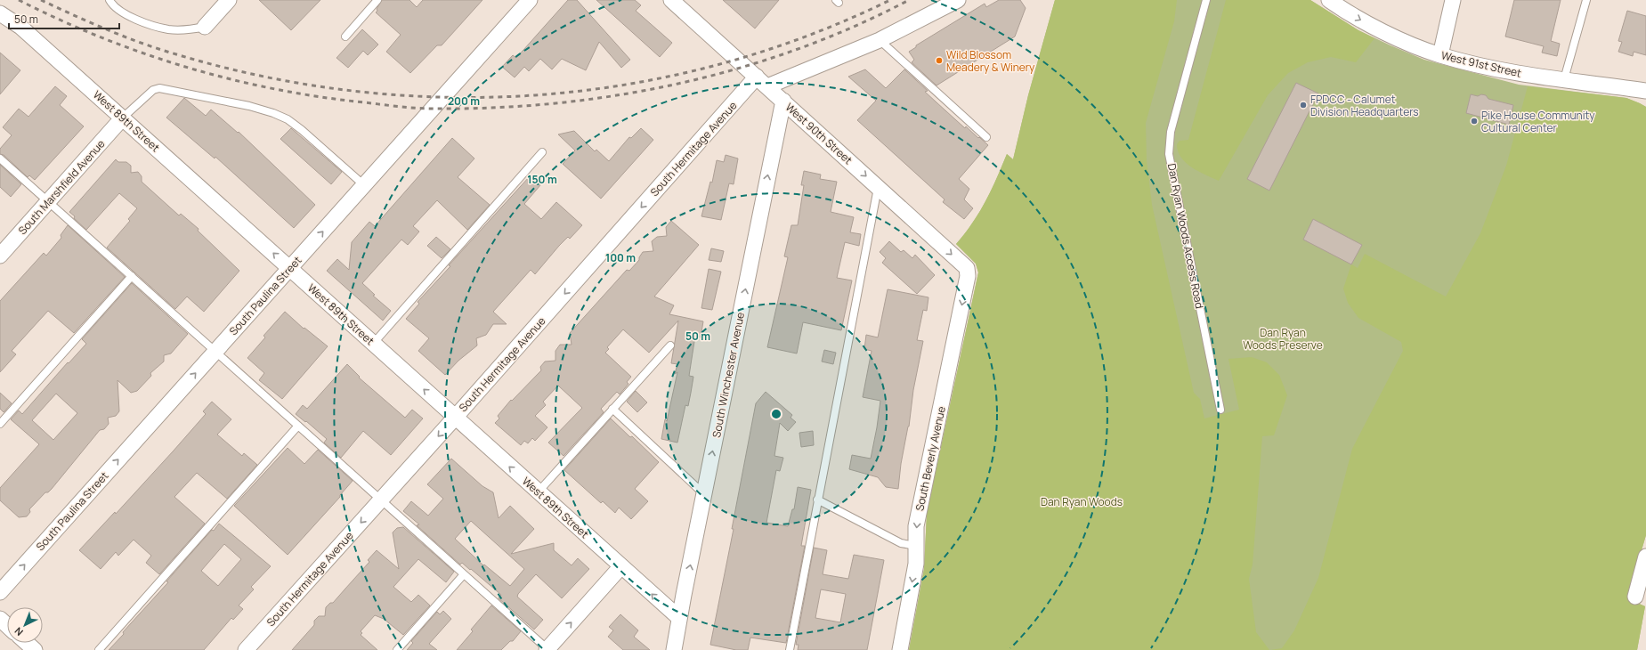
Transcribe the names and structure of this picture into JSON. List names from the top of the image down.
{
  "streets": {
    "street": [
      "West 91st Street",
      "West 89th Street",
      "West 90th Street",
      "South Hermitage Avenue",
      "South Marshfield Avenue",
      "South Paulina Street",
      "South Winchester Avenue",
      "South Beverly Avenue"
    ],
    "lane": ["Dan Ryan Woods Access Road"]
  },
  "crossings": [
    ["West 89th Street", "South Hermitage Avenue"],
    ["West 89th Street", "South Marshfield Avenue"],
    ["West 89th Street", "South Paulina Street"],
    ["West 89th Street", "South Winchester Avenue"],
    ["West 90th Street", "South Hermitage Avenue"],
    ["West 90th Street", "South Winchester Avenue"],
    ["West 90th Street", "South Beverly Avenue"]
  ],
  "one_way": [
    "West 91st Street",
    "West 89th Street",
    "West 90th Street",
    "South Hermitage Avenue",
    "South Paulina Street",
    "South Winchester Avenue",
    "South Beverly Avenue"
  ],
  "parks": ["Dan Ryan Woods Preserve", "Dan Ryan Woods"],
  "places": ["Wild Blossom Meadery & Winery", "FPDCC - Calumet Division Headquarters", "Pike House Community Cultural Center"],
  "scale_bar": "50 m",
  "north": "bottom left",
  "rings": [
    "200 m",
    "150 m",
    "100 m",
    "50 m"
  ]
}
